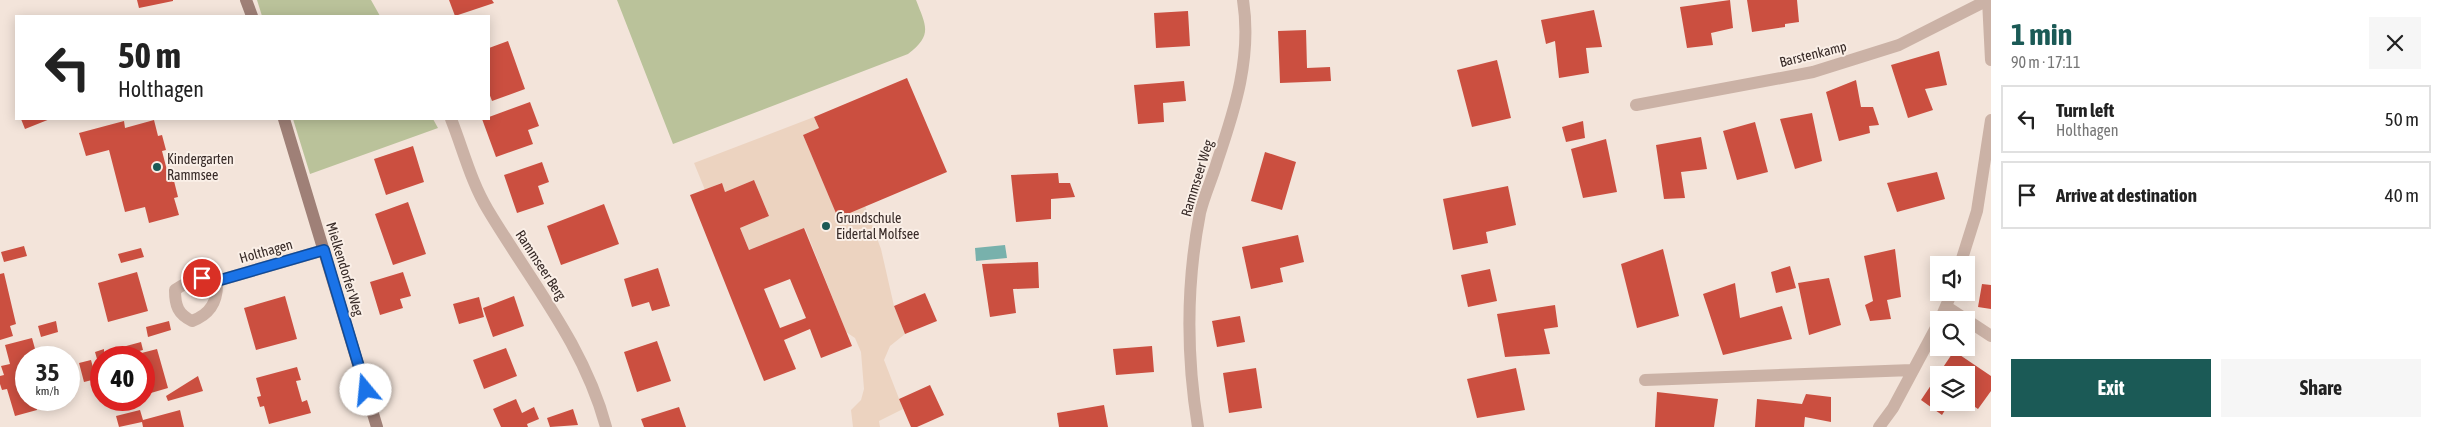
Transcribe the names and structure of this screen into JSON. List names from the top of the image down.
{
  "streets": {
    "street": [
      "Barstenkamp",
      "Rammseer Weg",
      "Holthagen",
      "Rammseer Berg",
      "Mielkendorfer Weg"
    ]
  },
  "crossings": [
    ["Holthagen", "Mielkendorfer Weg"]
  ],
  "places": ["Kindergarten Rammsee", "Grundschule Eidertal Molfsee"],
  "page": {
    "heading": ["1 min", "90 m · 17:11"],
    "turn": ["50 m", "Holthagen"],
    "list": [
      {
        "name": "Turn left",
        "note": "Holthagen",
        "value": "50 m"
      },
      {
        "name": "Arrive at destination",
        "value": "40 m"
      }
    ],
    "speed": "35 km/h",
    "limit": "40",
    "buttons": ["Exit", "Share"]
  }
}
